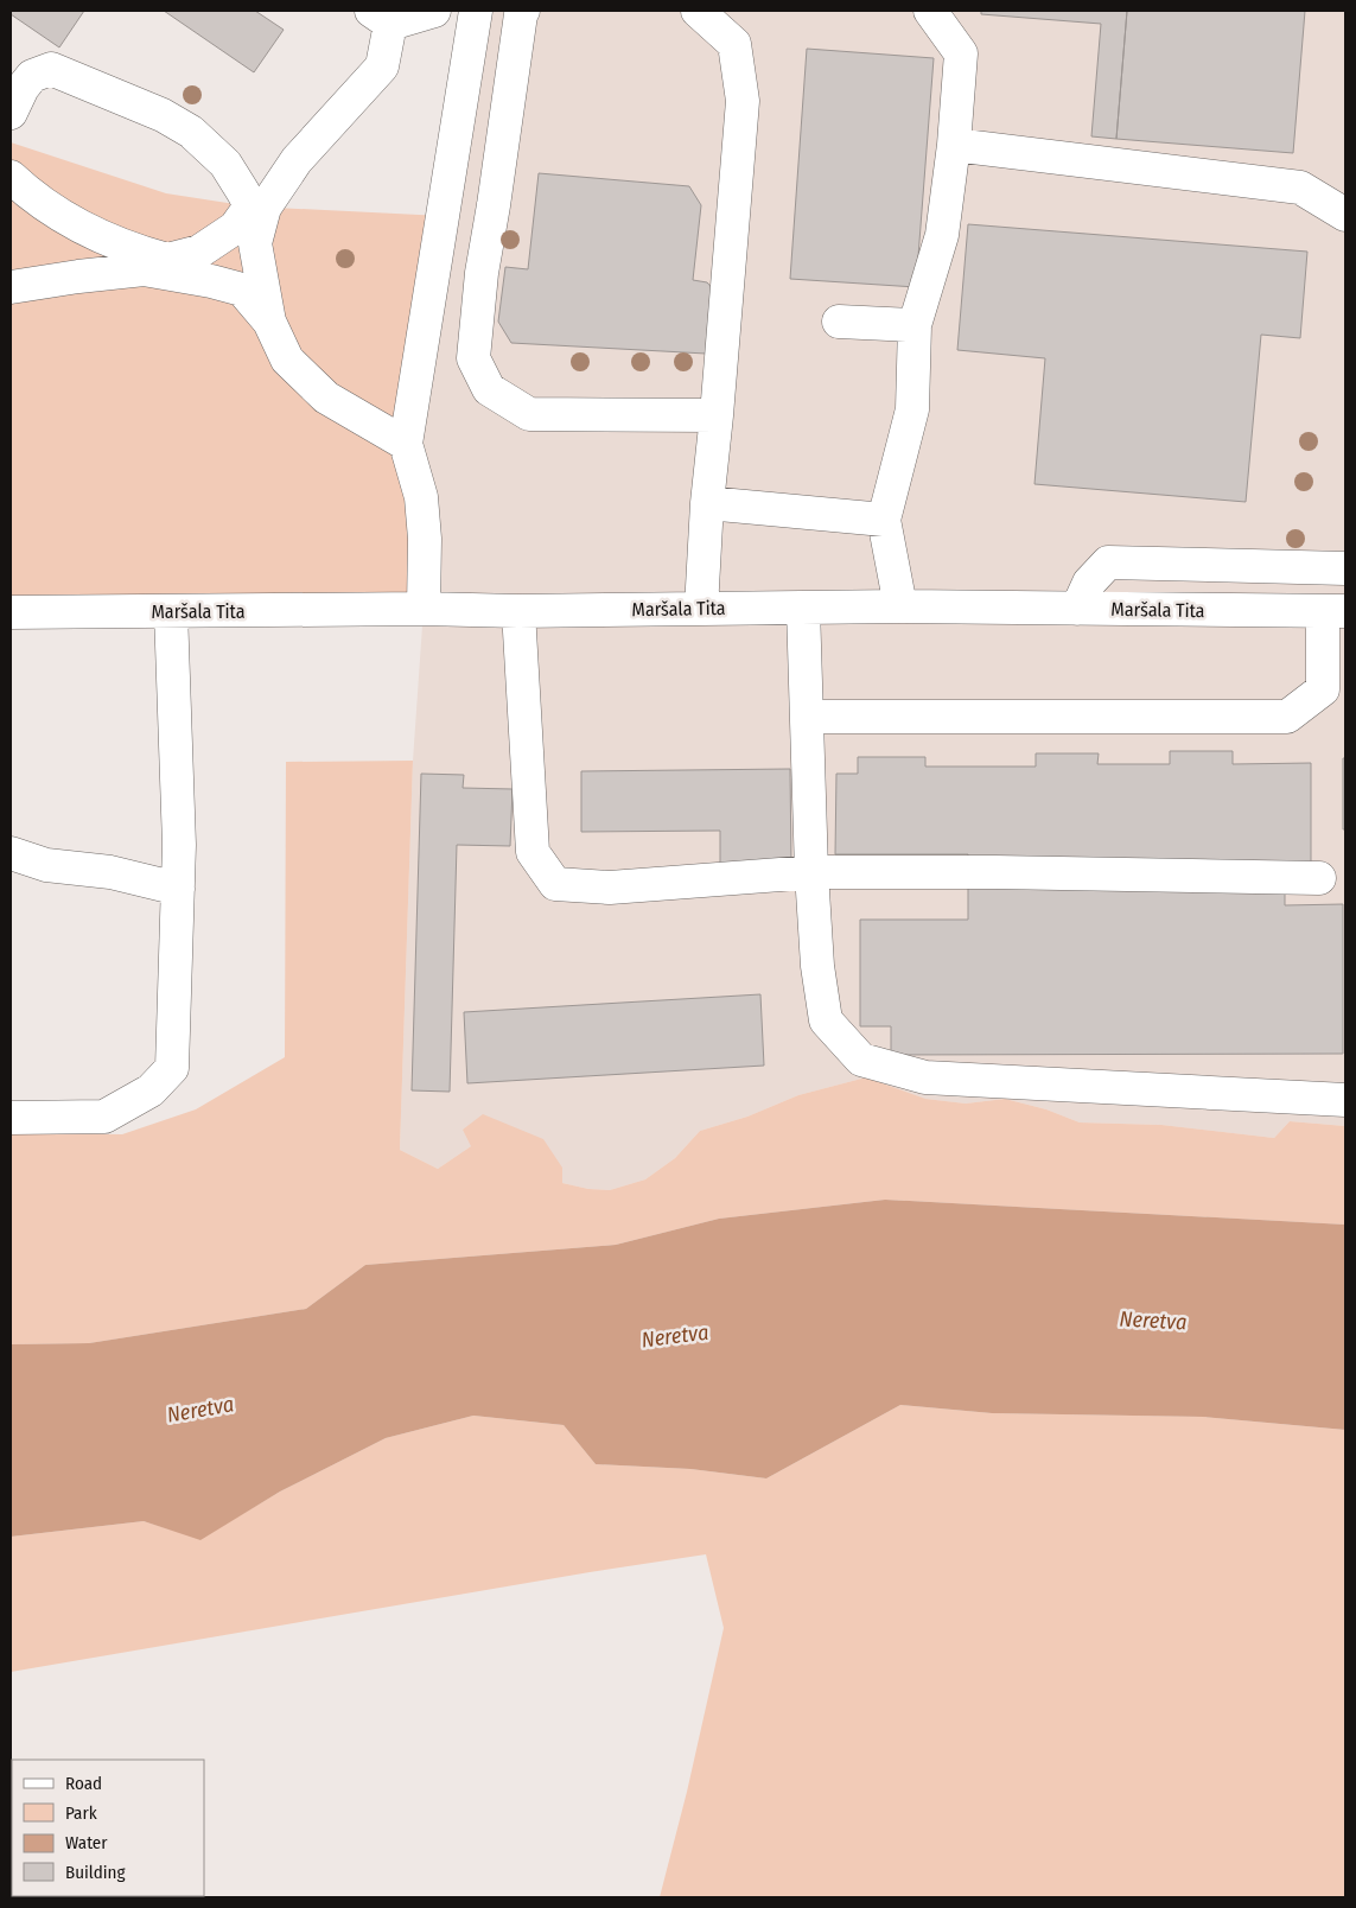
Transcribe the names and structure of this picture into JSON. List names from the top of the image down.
{
  "streets": {
    "street": ["Maršala Tita"]
  },
  "water": ["Neretva"],
  "legend": [
    "Road",
    "Park",
    "Water",
    "Building"
  ]
}
